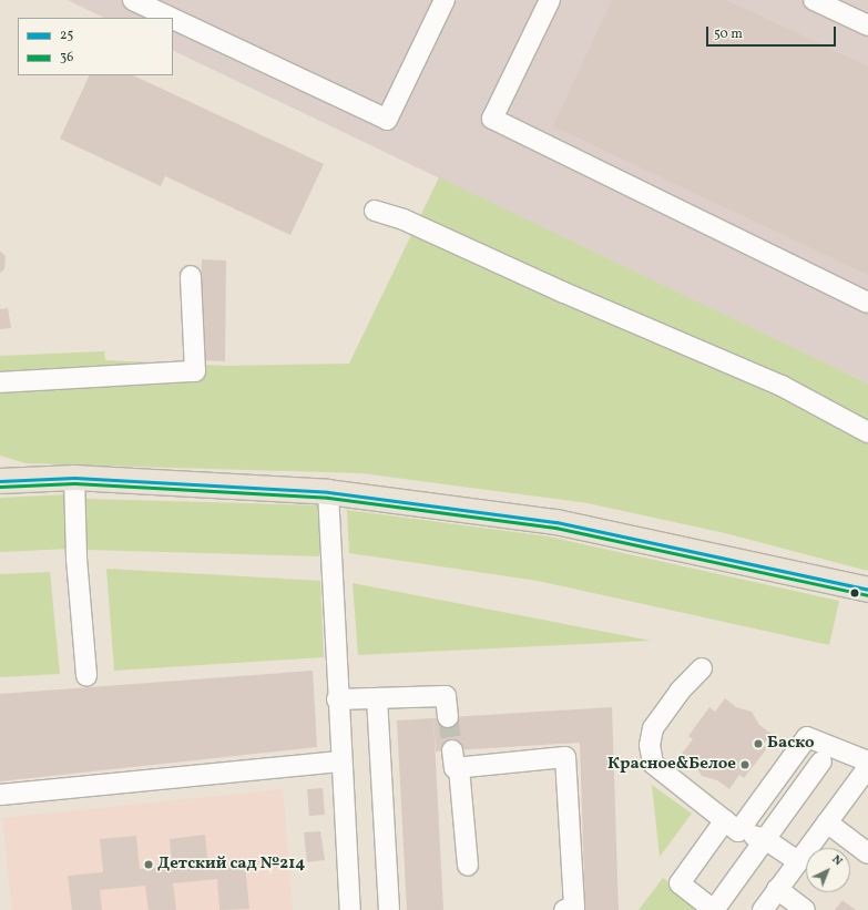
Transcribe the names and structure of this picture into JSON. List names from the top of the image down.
{
  "places": ["Баско", "Красное&Белое", "Детский сад №214"],
  "lines": ["transit line 25", "transit line 36"],
  "legend": ["25", "36"],
  "scale_bar": "50 m",
  "north": "top right"
}
